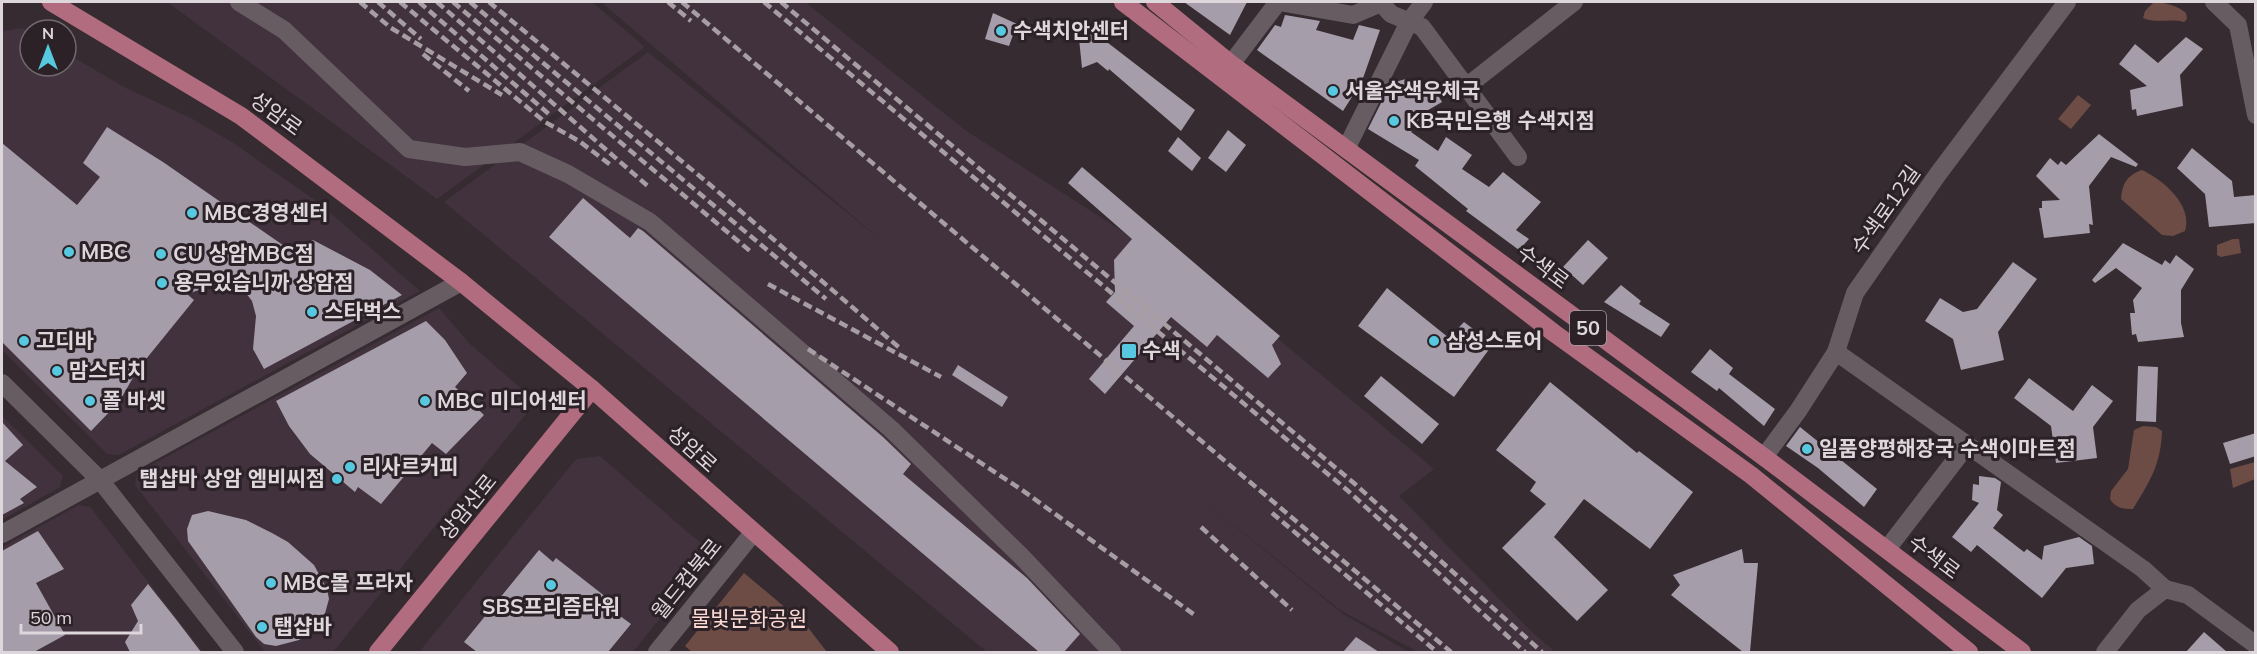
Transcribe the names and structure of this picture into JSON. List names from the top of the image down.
{
  "streets": {
    "main road": [
      "성암로",
      "수색로",
      "50",
      "상암산로"
    ],
    "street": ["수색로12길", "월드컵북로"]
  },
  "crossings": [
    ["성암로", "상암산로"],
    ["성암로", "월드컵북로"],
    ["수색로12길", "수색로"]
  ],
  "parks": ["물빛문화공원"],
  "places": {
    "other": [
      "수색치안센터",
      "서울수색우체국",
      "KB국민은행 수색지점",
      "MBC경영센터",
      "MBC",
      "CU 상암MBC점",
      "용무있습니까 상암점",
      "스타벅스",
      "고디바",
      "삼성스토어",
      "맘스터치",
      "폴 바셋",
      "MBC 미디어센터",
      "일품양평해장국 수색이마트점",
      "리사르커피",
      "탭샵바 상암 엠비씨점",
      "MBC몰 프라자",
      "SBS프리즘타워",
      "탭샵바"
    ],
    "transit": ["수색"]
  },
  "scale_bar": "50 m",
  "north": "top"
}
